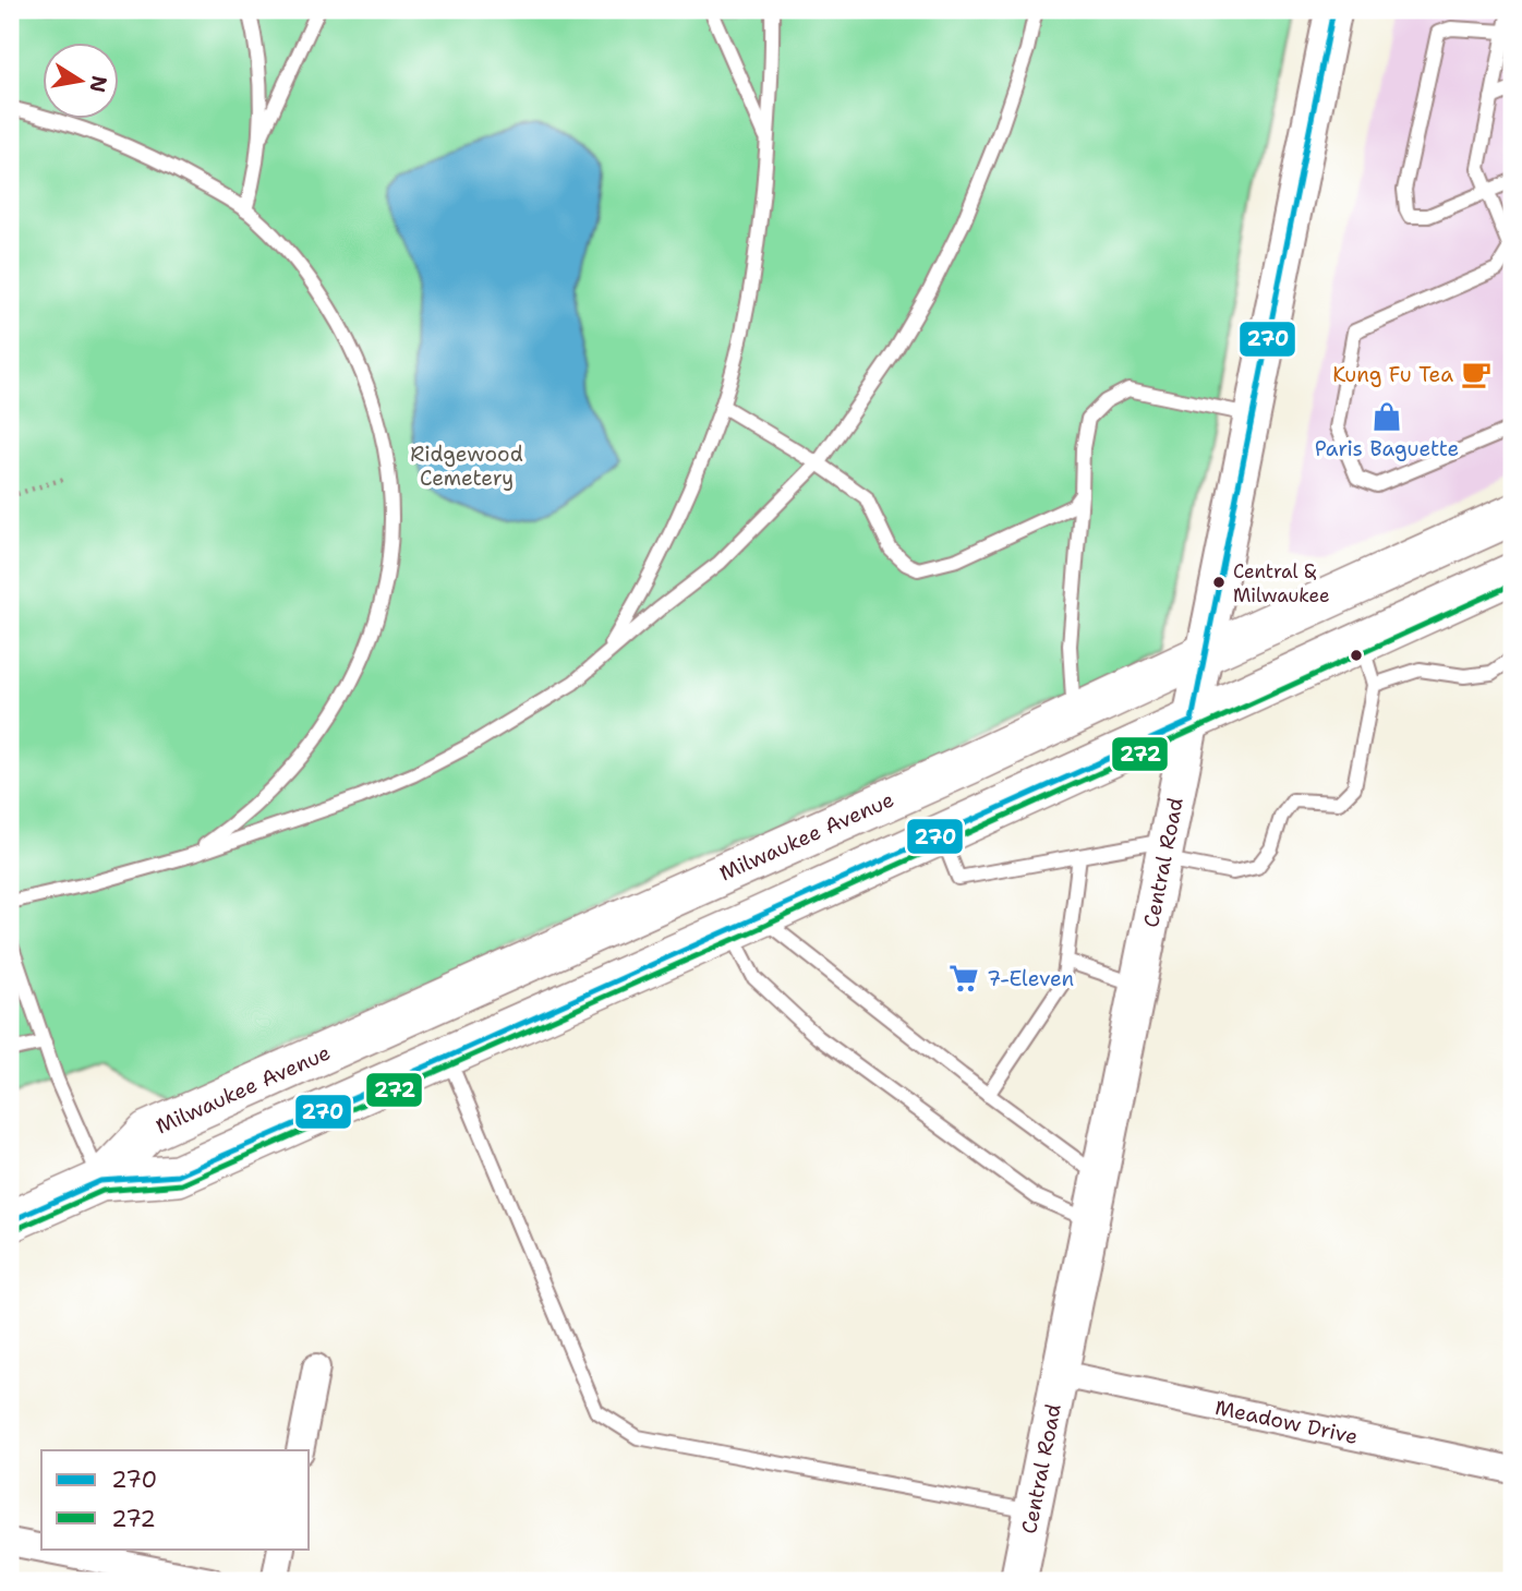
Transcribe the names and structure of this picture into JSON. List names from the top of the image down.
{
  "streets": {
    "main road": ["Milwaukee Avenue", "Central Road"],
    "street": ["Meadow Drive"]
  },
  "crossings": [
    ["Milwaukee Avenue", "Central Road"],
    ["Central Road", "Meadow Drive"]
  ],
  "parks": ["Ridgewood Cemetery"],
  "places": {
    "cafe": ["Kung Fu Tea"],
    "shop": ["Paris Baguette"],
    "other": ["Central & Milwaukee"],
    "supermarket": ["7-Eleven"]
  },
  "lines": ["transit line 270", "transit line 272"],
  "legend": ["270", "272"],
  "north": "right"
}
